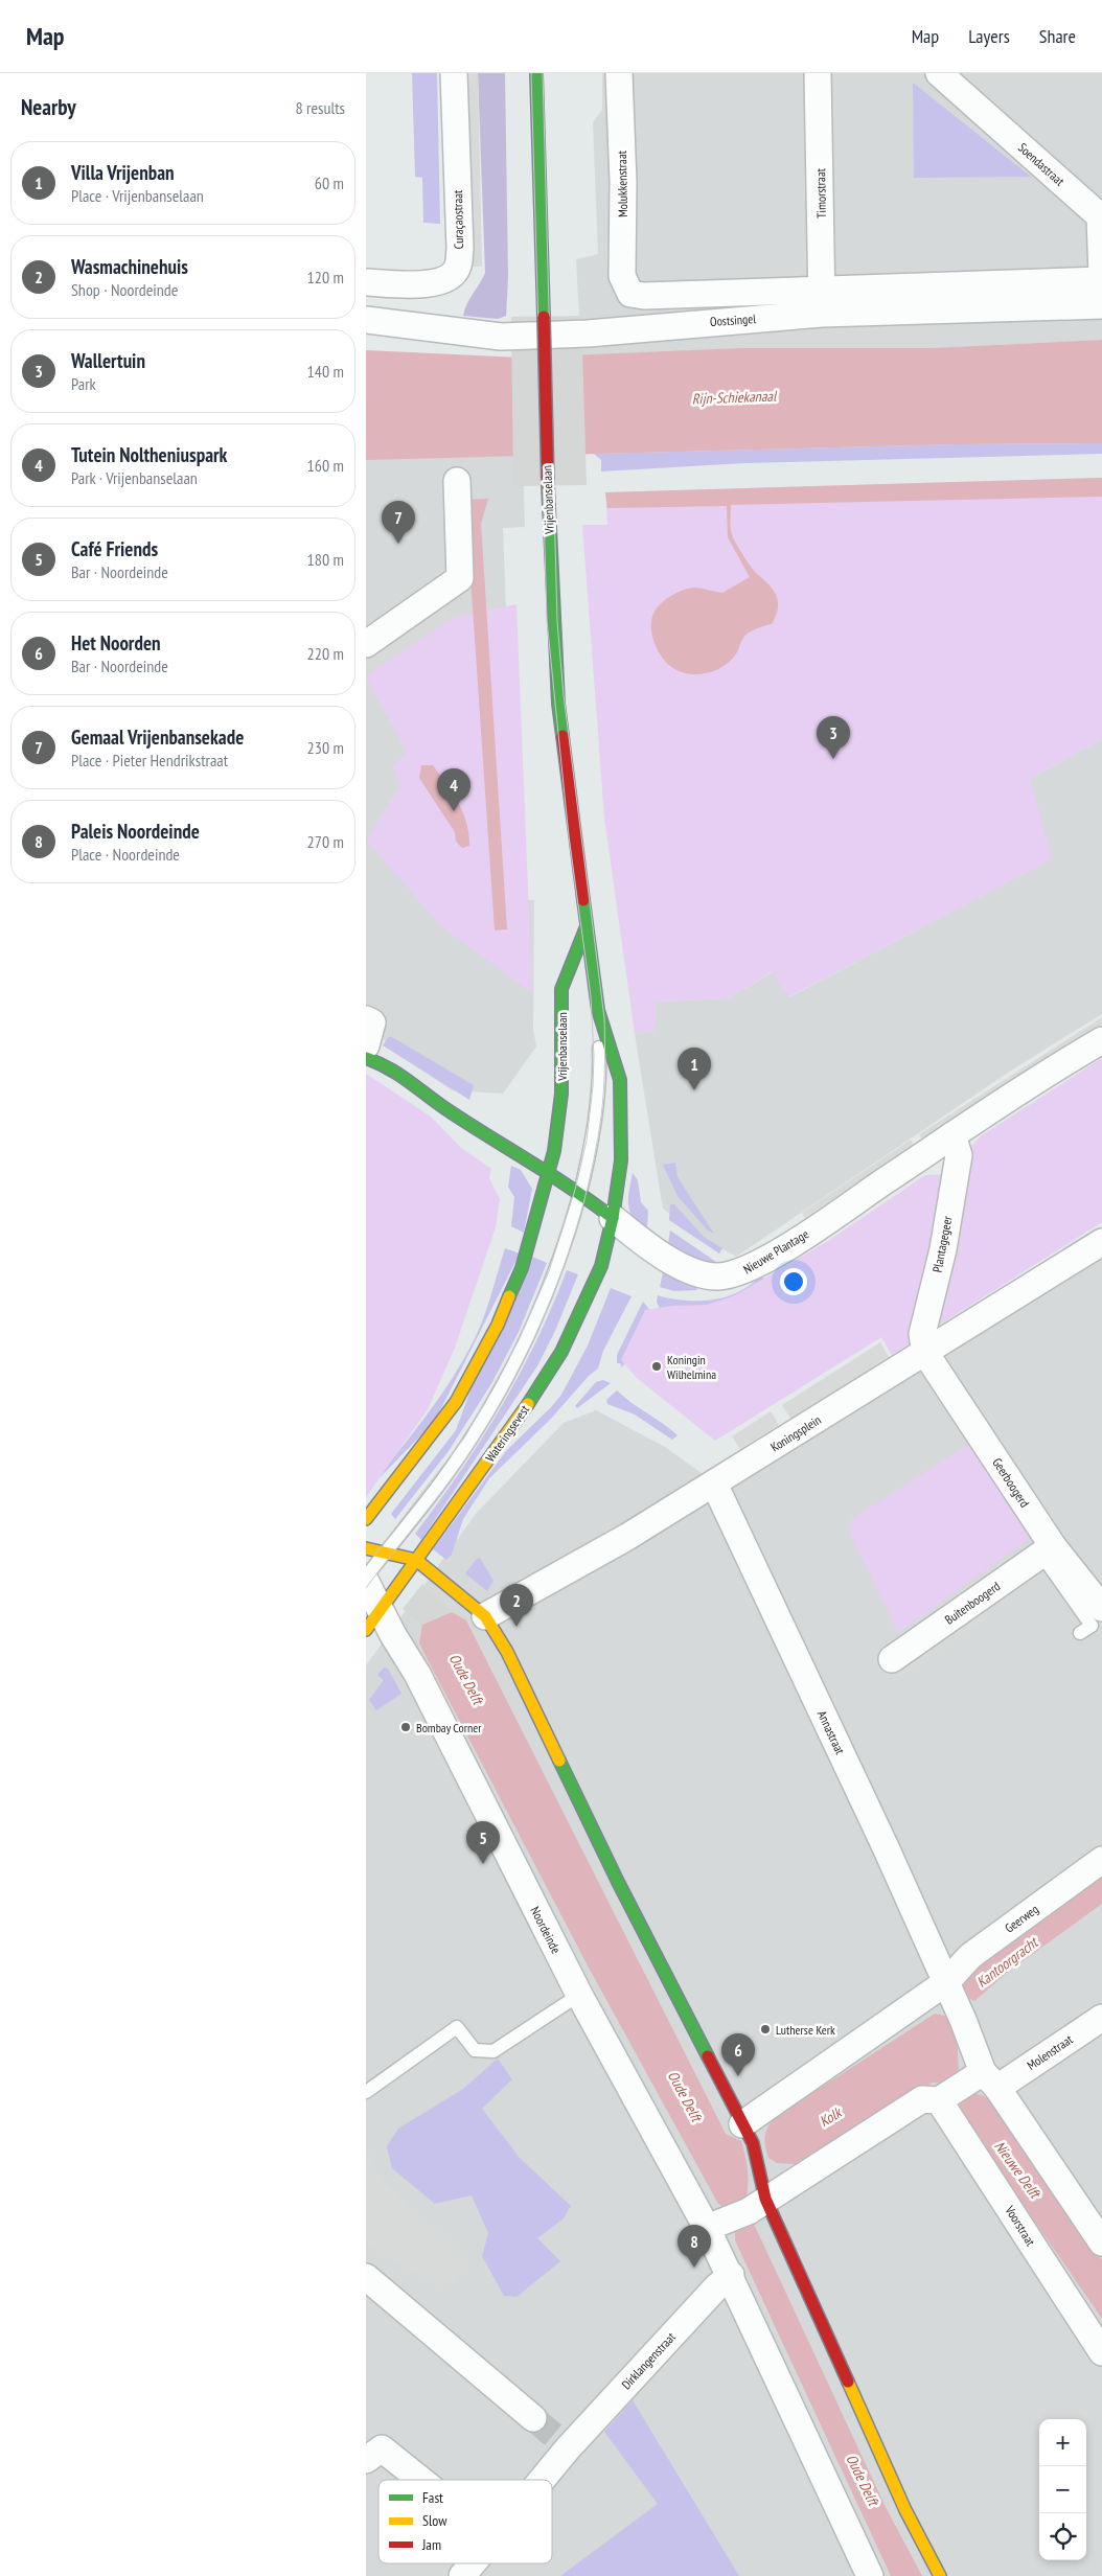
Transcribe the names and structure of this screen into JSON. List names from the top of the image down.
{
  "streets": {
    "main road": ["Vrijenbanselaan", "Nieuwe Plantage", "Wateringsevest"],
    "street": [
      "Soendastraat",
      "Molukkenstraat",
      "Timorstraat",
      "Curaçaostraat",
      "Oostsingel",
      "Plantagegeer",
      "Koningsplein",
      "Geerboogerd",
      "Buitenboogerd",
      "Annastraat",
      "Geerweg",
      "Noordeinde",
      "Molenstraat",
      "Voorstraat",
      "Dirklangenstraat"
    ]
  },
  "crossings": [
    ["Molukkenstraat", "Oostsingel"],
    ["Timorstraat", "Oostsingel"],
    ["Vrijenbanselaan", "Nieuwe Plantage"],
    ["Vrijenbanselaan", "Wateringsevest"],
    ["Plantagegeer", "Nieuwe Plantage"],
    ["Plantagegeer", "Koningsplein"],
    ["Plantagegeer", "Geerboogerd"],
    ["Nieuwe Plantage", "Wateringsevest"],
    ["Wateringsevest", "Noordeinde"],
    ["Koningsplein", "Geerboogerd"],
    ["Koningsplein", "Annastraat"],
    ["Geerboogerd", "Buitenboogerd"],
    ["Annastraat", "Geerweg"],
    ["Noordeinde", "Dirklangenstraat"],
    ["Molenstraat", "Voorstraat"]
  ],
  "water": [
    "Rijn-Schiekanaal",
    "Oude Delft",
    "Kantoorgracht",
    "Kolk",
    "Nieuwe Delft"
  ],
  "places": ["Koningin Wilhelmina", "Bombay Corner", "Lutherse Kerk"],
  "legend": ["Fast", "Slow", "Jam"],
  "page": {
    "header": "Map",
    "nav": ["Map", "Layers", "Share"],
    "heading": ["Nearby", "8 results"],
    "list": [
      {
        "mark": "1",
        "name": "Villa Vrijenban",
        "note": "Place · Vrijenbanselaan",
        "value": "60 m"
      },
      {
        "mark": "2",
        "name": "Wasmachinehuis",
        "note": "Shop · Noordeinde",
        "value": "120 m"
      },
      {
        "mark": "3",
        "name": "Wallertuin",
        "note": "Park",
        "value": "140 m"
      },
      {
        "mark": "4",
        "name": "Tutein Noltheniuspark",
        "note": "Park · Vrijenbanselaan",
        "value": "160 m"
      },
      {
        "mark": "5",
        "name": "Café Friends",
        "note": "Bar · Noordeinde",
        "value": "180 m"
      },
      {
        "mark": "6",
        "name": "Het Noorden",
        "note": "Bar · Noordeinde",
        "value": "220 m"
      },
      {
        "mark": "7",
        "name": "Gemaal Vrijenbansekade",
        "note": "Place · Pieter Hendrikstraat",
        "value": "230 m"
      },
      {
        "mark": "8",
        "name": "Paleis Noordeinde",
        "note": "Place · Noordeinde",
        "value": "270 m"
      }
    ],
    "pins": [
      "7",
      "3",
      "4",
      "1",
      "2",
      "5",
      "6",
      "8"
    ],
    "map_buttons": ["+", "−"]
  }
}
